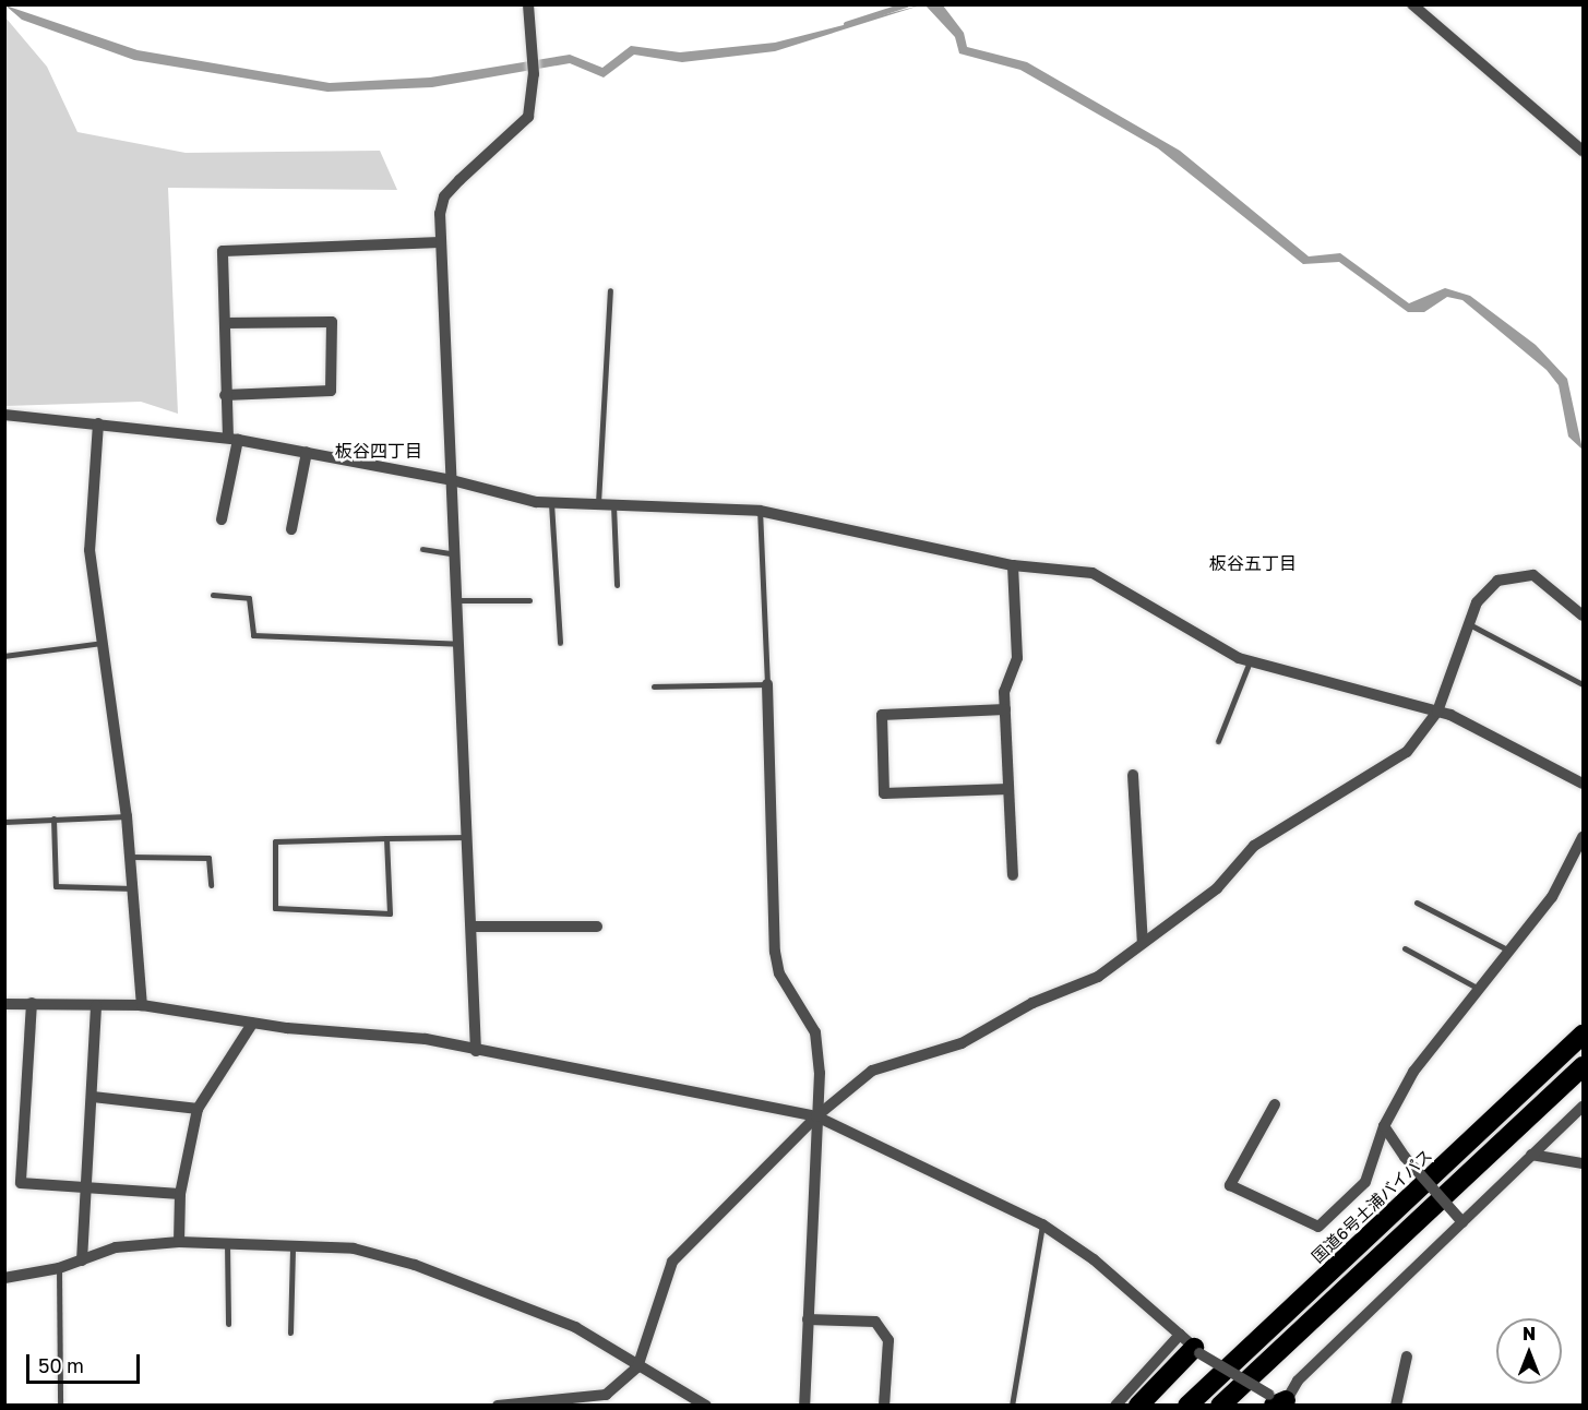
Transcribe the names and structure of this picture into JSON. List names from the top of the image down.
{
  "streets": {
    "highway": ["国道6号土浦バイパス"]
  },
  "districts": ["板谷四丁目", "板谷五丁目"],
  "scale_bar": "50 m",
  "north": "top"
}
